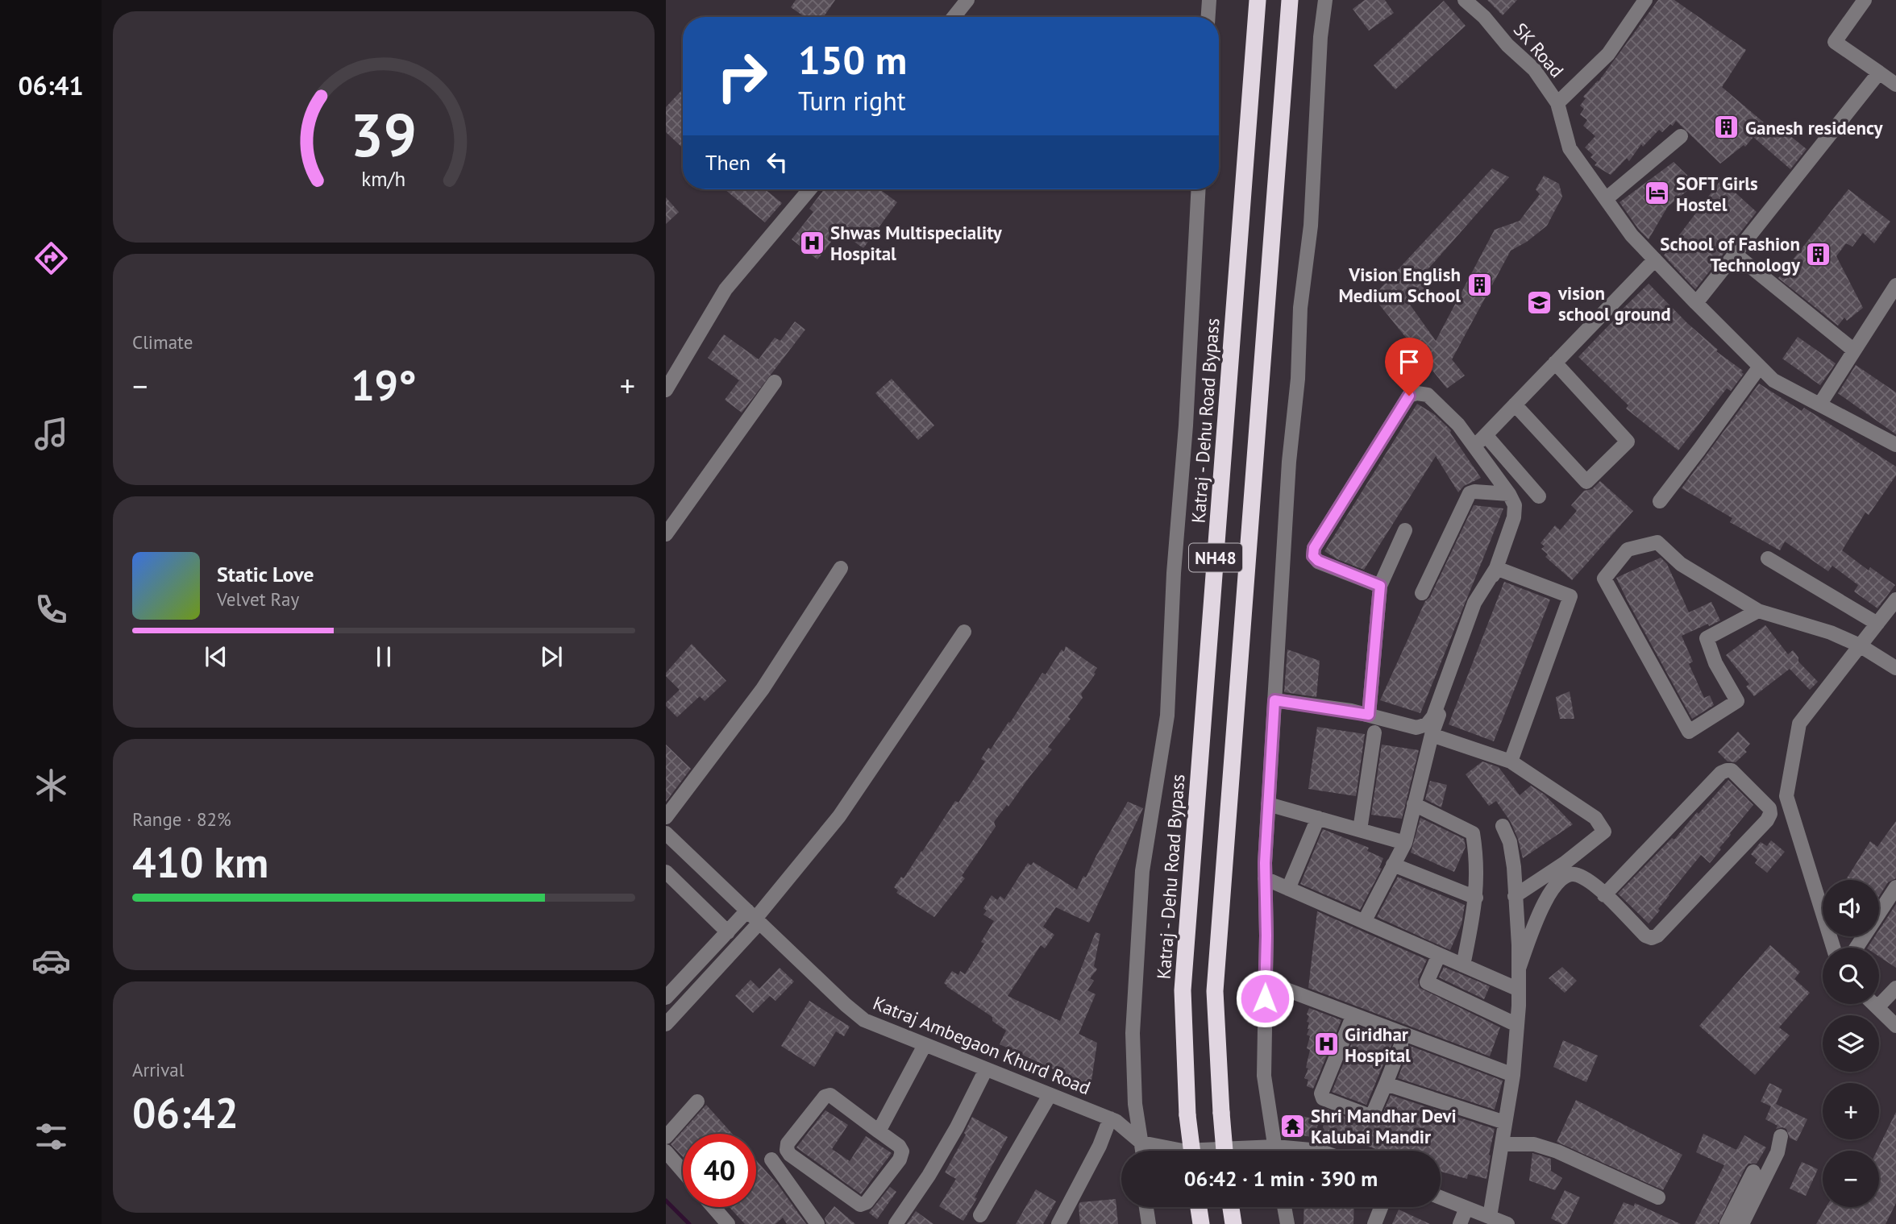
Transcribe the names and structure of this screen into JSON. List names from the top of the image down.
{
  "streets": {
    "highway": ["Katraj - Dehu Road Bypass", "NH48"],
    "street": ["SK Road", "Katraj Ambegaon Khurd Road"]
  },
  "places": {
    "building": ["Ganesh residency", "School of Fashion Technology", "Vision English Medium School"],
    "hotel": ["SOFT Girls Hostel"],
    "hospital": ["Shwas Multispeciality Hospital", "Giridhar Hospital"],
    "school or university": ["vision school ground"],
    "temple": ["Shri Mandhar Devi Kalubai Mandir"]
  },
  "page": {
    "tabs": "06:41",
    "turn": ["150 m", "Turn right"],
    "then": "Then",
    "tile": [
      "Climate",
      ["Range · 82%", "410 km"],
      ["Arrival", "06:42"]
    ],
    "heat": ["−", "19°", "+"],
    "song": ["Static Love", "Velvet Ray"],
    "map_buttons": ["+", "−"],
    "limit": "40",
    "trip": "06:42 · 1 min · 390 m",
    "gauge": ["39", "km/h"]
  }
}
